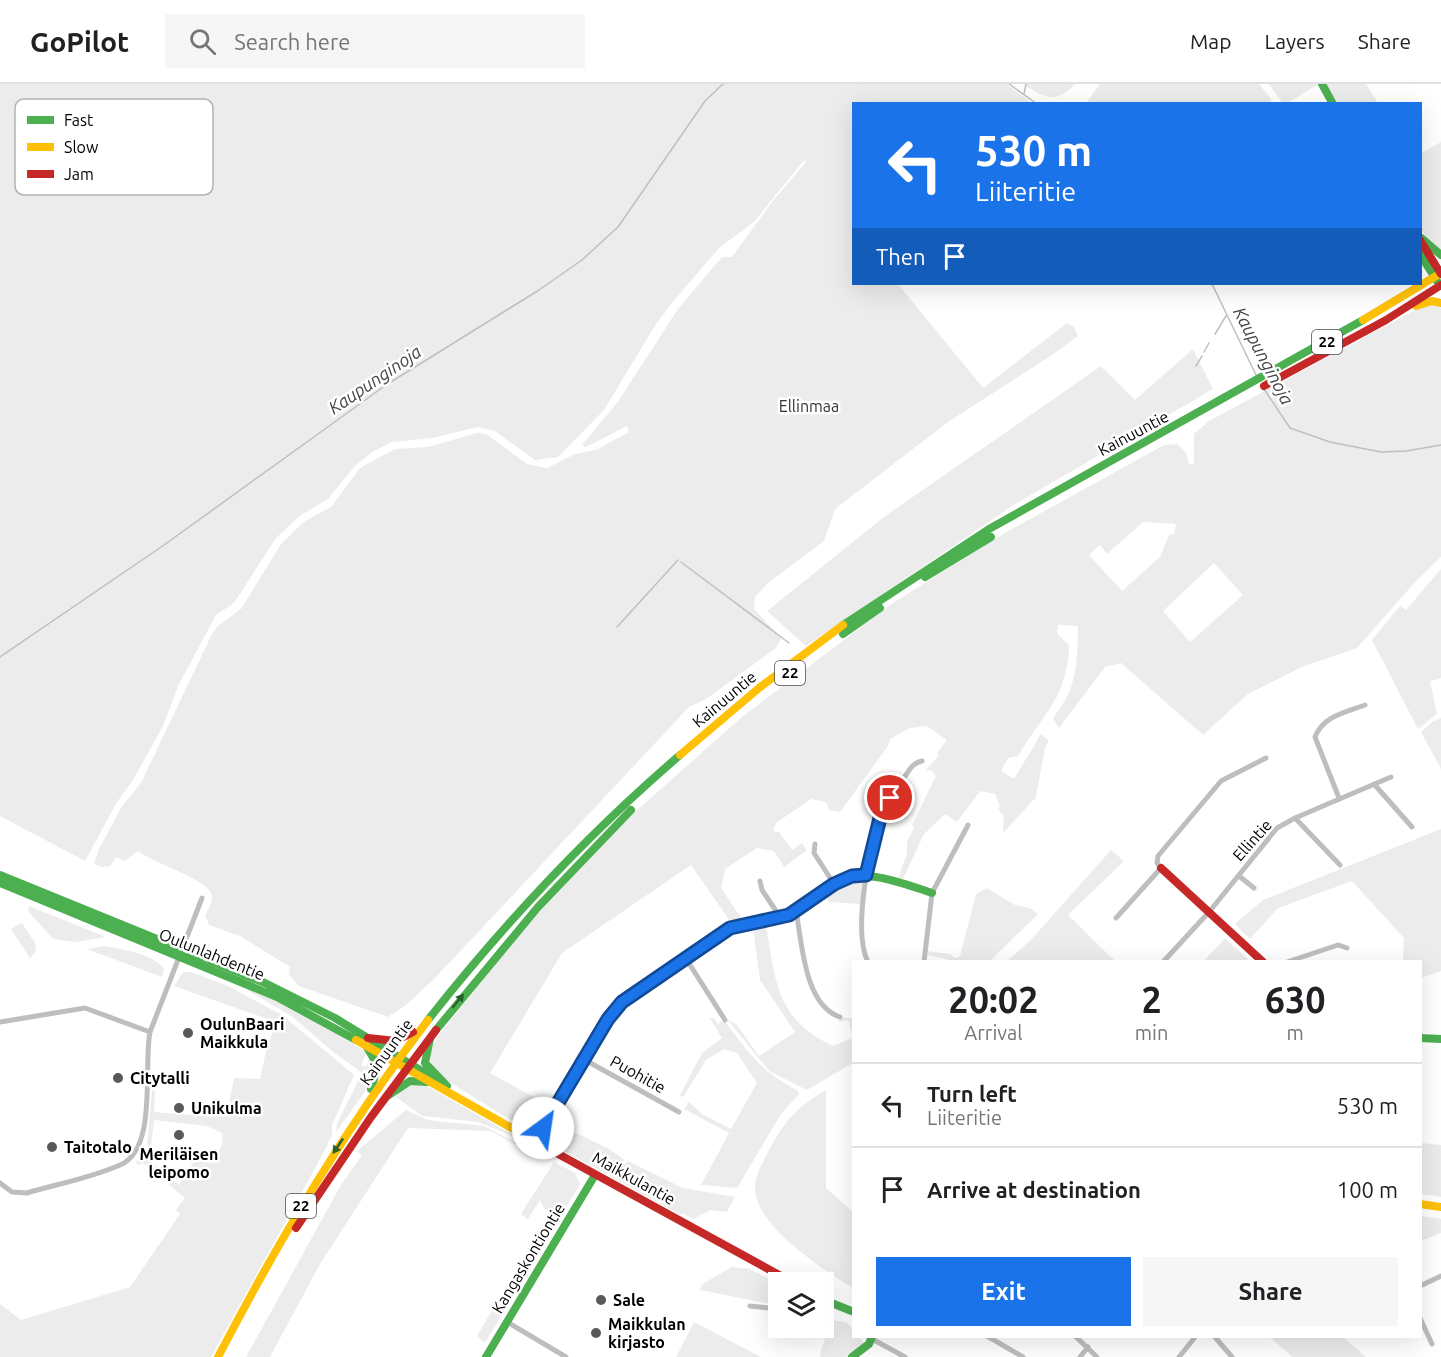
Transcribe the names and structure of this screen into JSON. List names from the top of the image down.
{
  "streets": {
    "main road": [
      "22",
      "Kainuuntie",
      "Oulunlahdentie",
      "Maikkulantie",
      "Kangaskontiontie"
    ],
    "street": ["Ellintie", "Puohitie"]
  },
  "crossings": [
    ["Kainuuntie", "Oulunlahdentie"],
    ["Kainuuntie", "Maikkulantie"],
    ["Oulunlahdentie", "Maikkulantie"],
    ["Maikkulantie", "Kangaskontiontie"]
  ],
  "water": ["Kaupunginoja"],
  "parks": ["Ellinmaa"],
  "places": [
    "OulunBaari Maikkula",
    "Citytalli",
    "Unikulma",
    "Meriläisen leipomo",
    "Taitotalo",
    "Sale",
    "Maikkulan kirjasto"
  ],
  "legend": ["Fast", "Slow", "Jam"],
  "page": {
    "header": "GoPilot",
    "search": "Search here",
    "nav": ["Map", "Layers", "Share"],
    "turn": ["530 m", "Liiteritie"],
    "then": "Then",
    "eta": [
      "20:02",
      "Arrival",
      "2",
      "min",
      "630",
      "m"
    ],
    "list": [
      {
        "name": "Turn left",
        "note": "Liiteritie",
        "value": "530 m"
      },
      {
        "name": "Arrive at destination",
        "value": "100 m"
      }
    ],
    "buttons": ["Exit", "Share"]
  }
}
